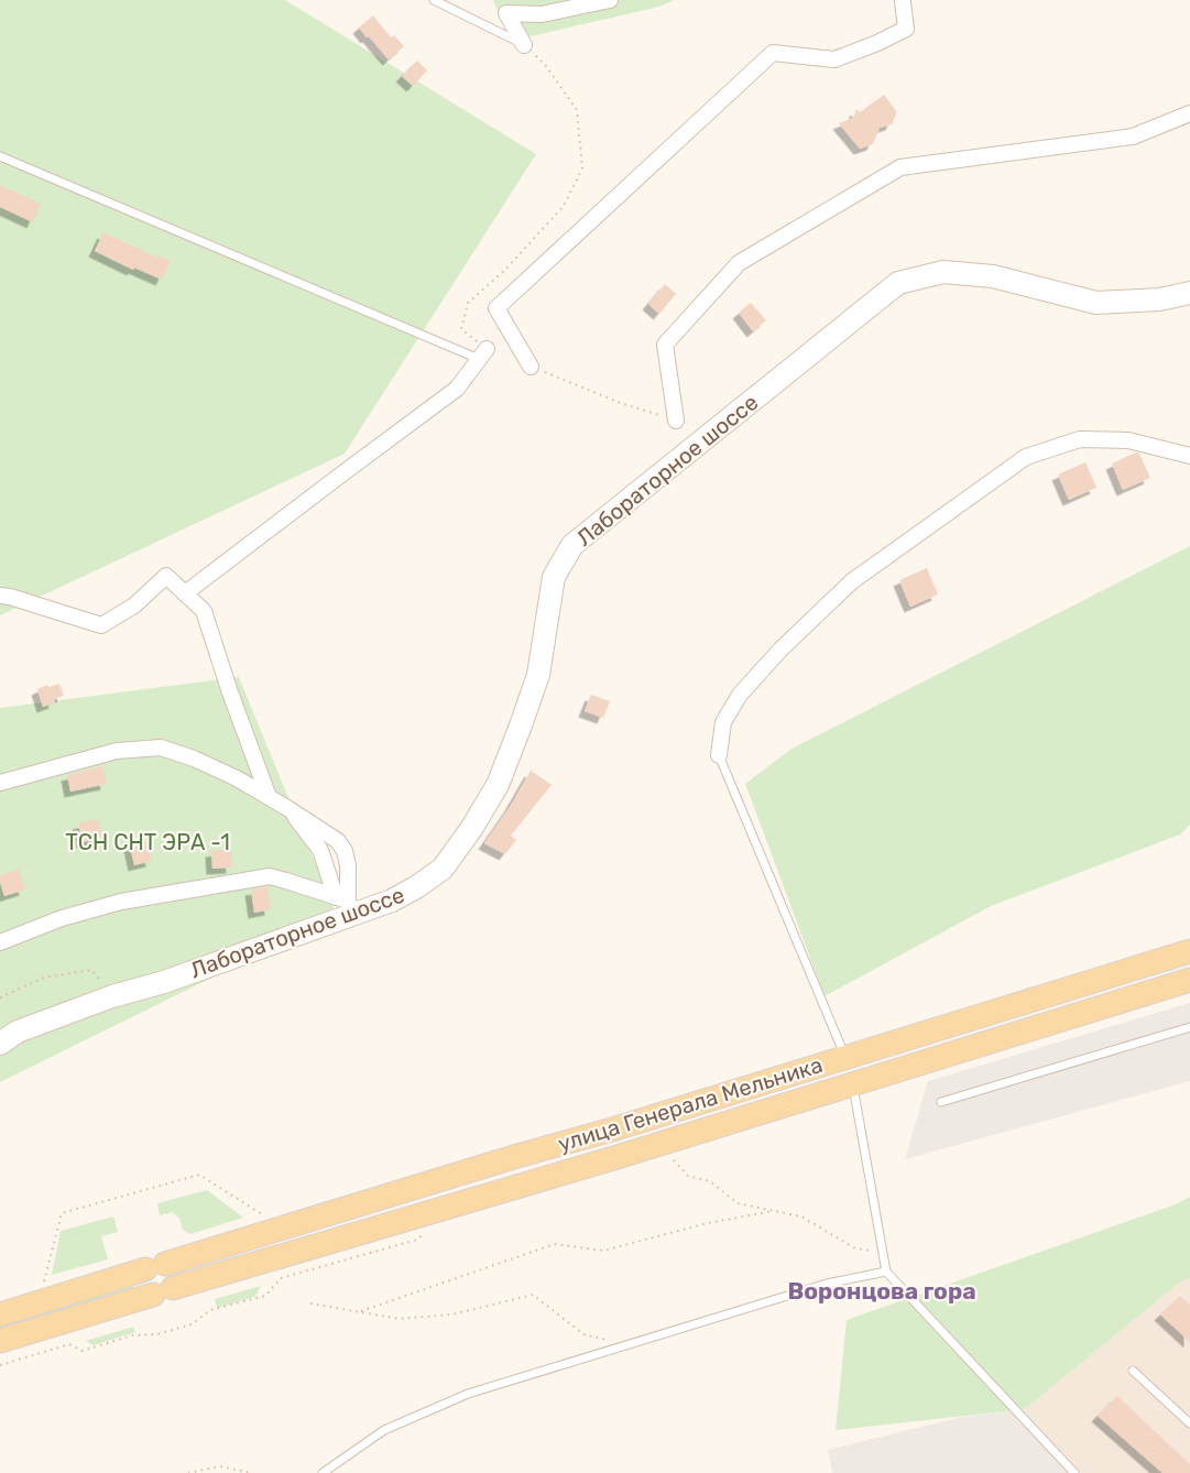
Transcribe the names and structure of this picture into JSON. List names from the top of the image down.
{
  "streets": {
    "main road": ["Лабораторное шоссе", "улица Генерала Мельника"]
  },
  "districts": ["Воронцова гора"],
  "parks": ["ТСН СНТ ЭРА -1"]
}
